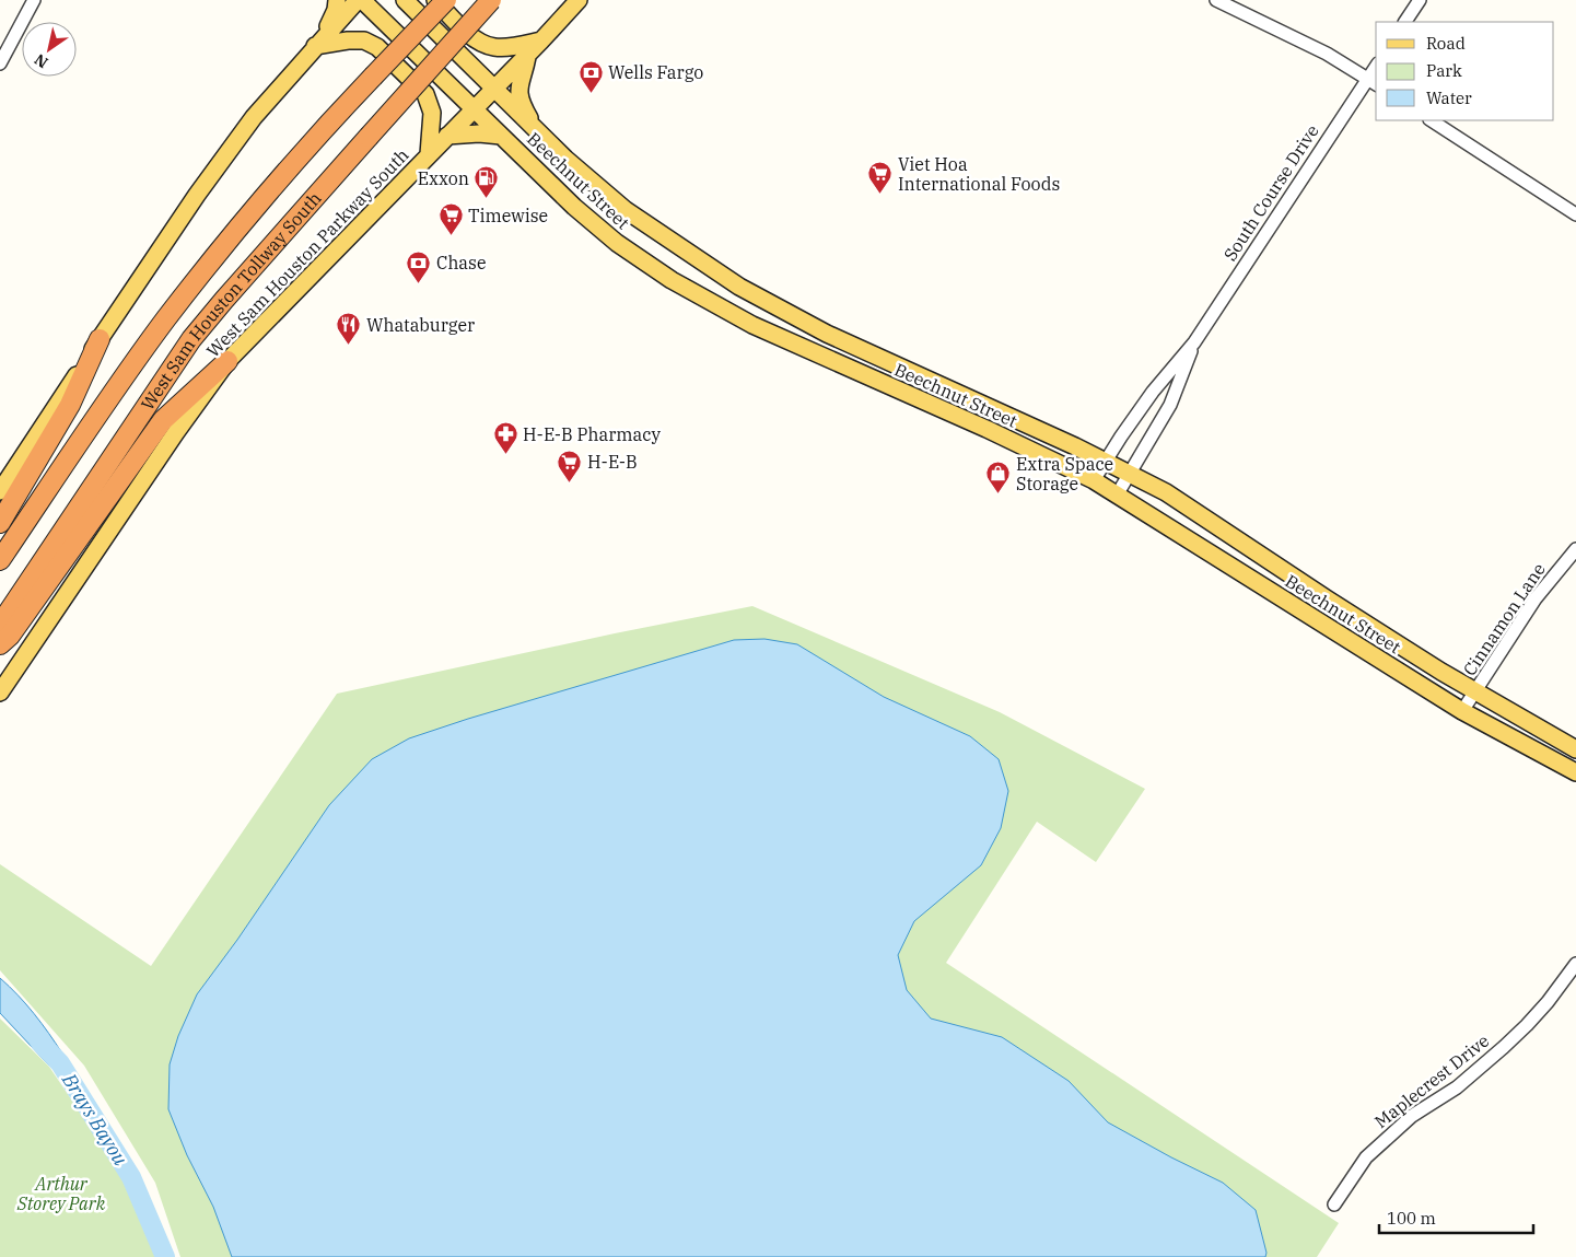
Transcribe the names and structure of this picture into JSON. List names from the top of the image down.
{
  "streets": {
    "highway": ["West Sam Houston Tollway South"],
    "main road": ["Beechnut Street", "West Sam Houston Parkway South"],
    "street": ["South Course Drive", "Cinnamon Lane", "Maplecrest Drive"]
  },
  "crossings": [
    ["Beechnut Street", "South Course Drive"],
    ["Beechnut Street", "West Sam Houston Parkway South"],
    ["Beechnut Street", "Cinnamon Lane"]
  ],
  "water": ["Brays Bayou"],
  "parks": ["Arthur Storey Park"],
  "places": {
    "bank": ["Wells Fargo", "Chase"],
    "supermarket": ["Viet Hoa International Foods", "Timewise", "H-E-B"],
    "fuel station": ["Exxon"],
    "restaurant": ["Whataburger"],
    "pharmacy": ["H-E-B Pharmacy"],
    "shop": ["Extra Space Storage"]
  },
  "legend": ["Road", "Park", "Water"],
  "scale_bar": "100 m",
  "north": "bottom left"
}
